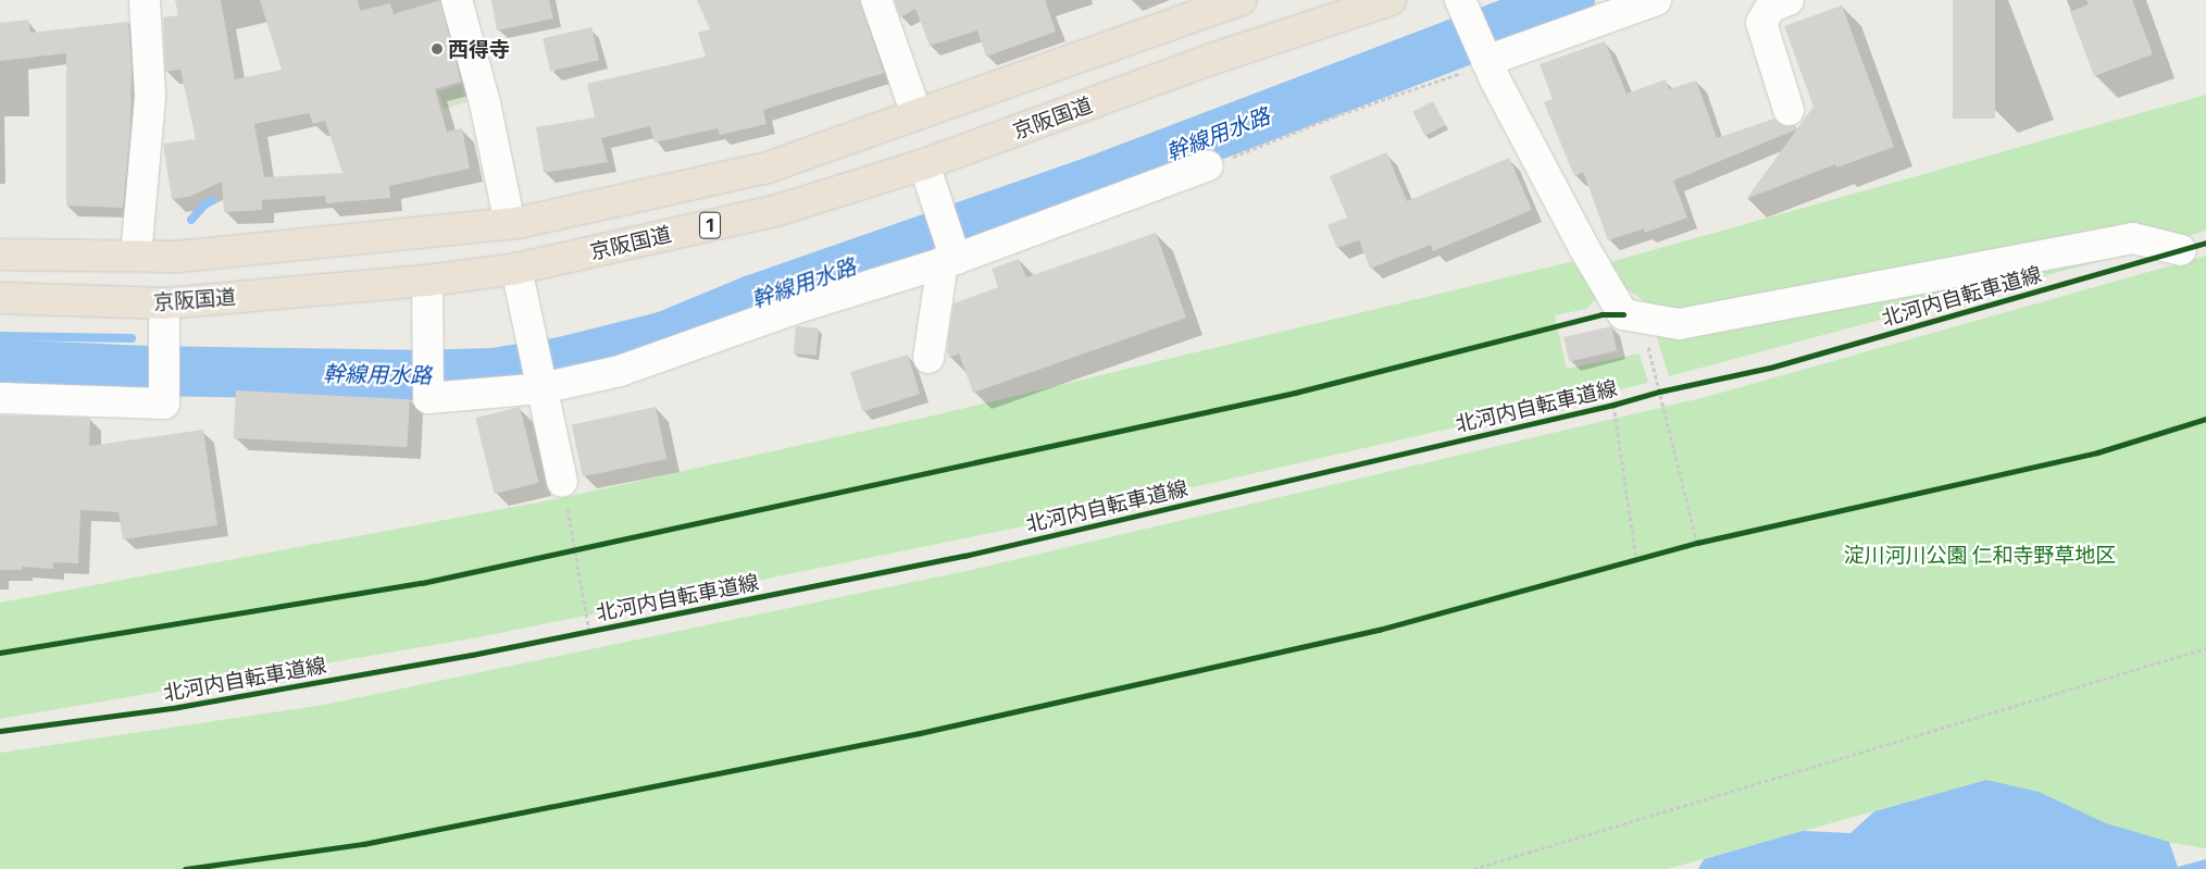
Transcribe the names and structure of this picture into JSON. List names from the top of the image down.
{
  "streets": {
    "highway": ["京阪国道", "1"],
    "cycle path": ["北河内自転車道線"]
  },
  "water": ["幹線用水路"],
  "parks": ["淀川河川公園 仁和寺野草地区"],
  "places": ["西得寺"]
}
